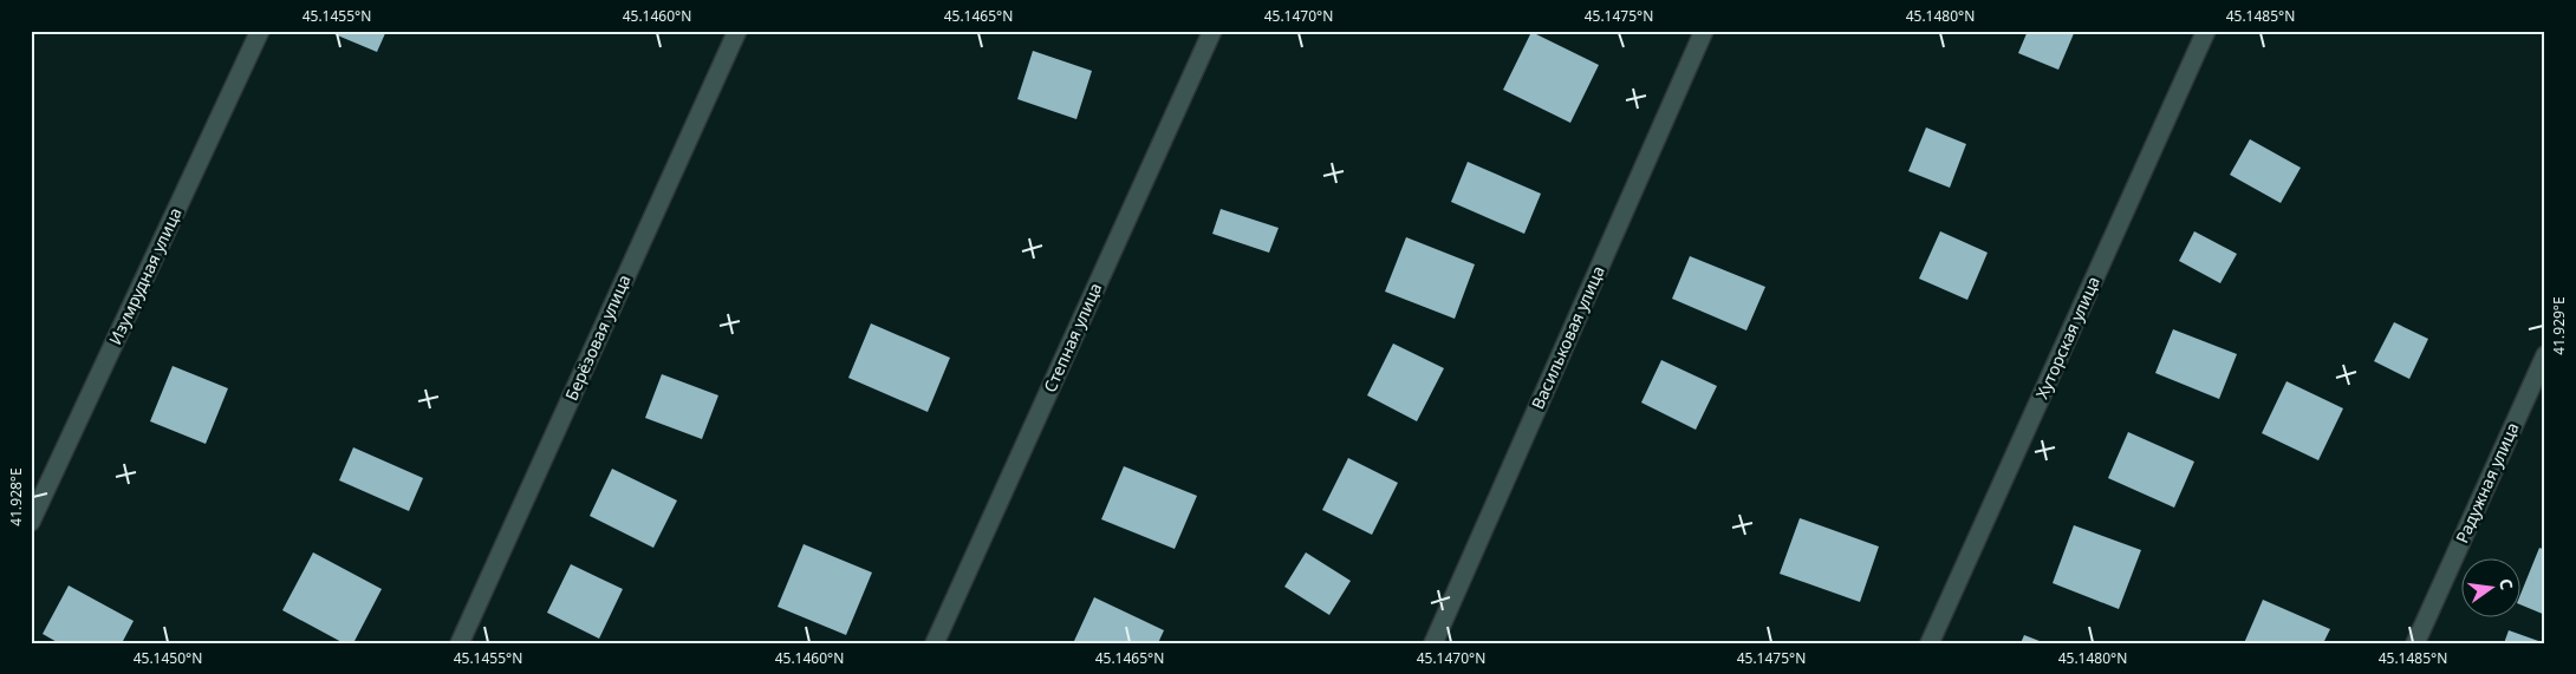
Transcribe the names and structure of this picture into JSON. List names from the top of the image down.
{
  "streets": {
    "lane": [
      "Изумрудная улица",
      "Берёзовая улица",
      "Степная улица",
      "Васильковая улица",
      "Хуторская улица",
      "Радужная улица"
    ]
  },
  "north": "right",
  "coordinates": [
    "45.1455°N",
    "45.1460°N",
    "45.1465°N",
    "45.1470°N",
    "45.1475°N",
    "45.1480°N",
    "45.1485°N",
    "41.929°E",
    "41.928°E",
    "45.1450°N"
  ]
}
